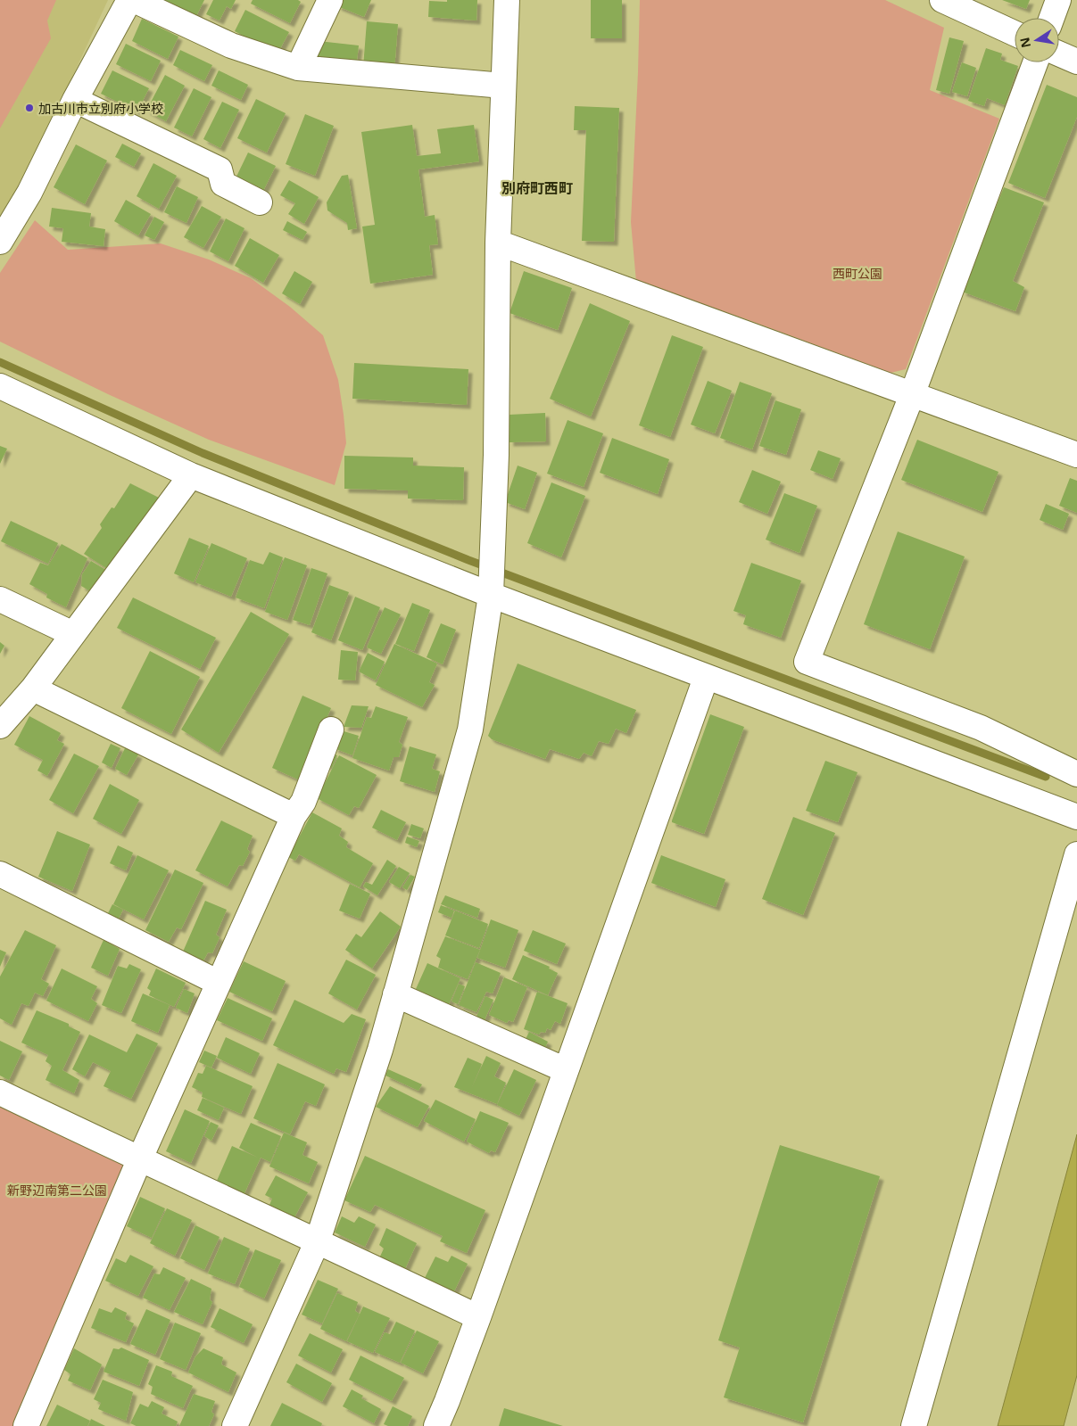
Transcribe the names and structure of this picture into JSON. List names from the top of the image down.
{
  "districts": ["別府町西町"],
  "parks": ["西町公園", "新野辺南第二公園"],
  "places": ["加古川市立別府小学校"],
  "north": "left"
}
